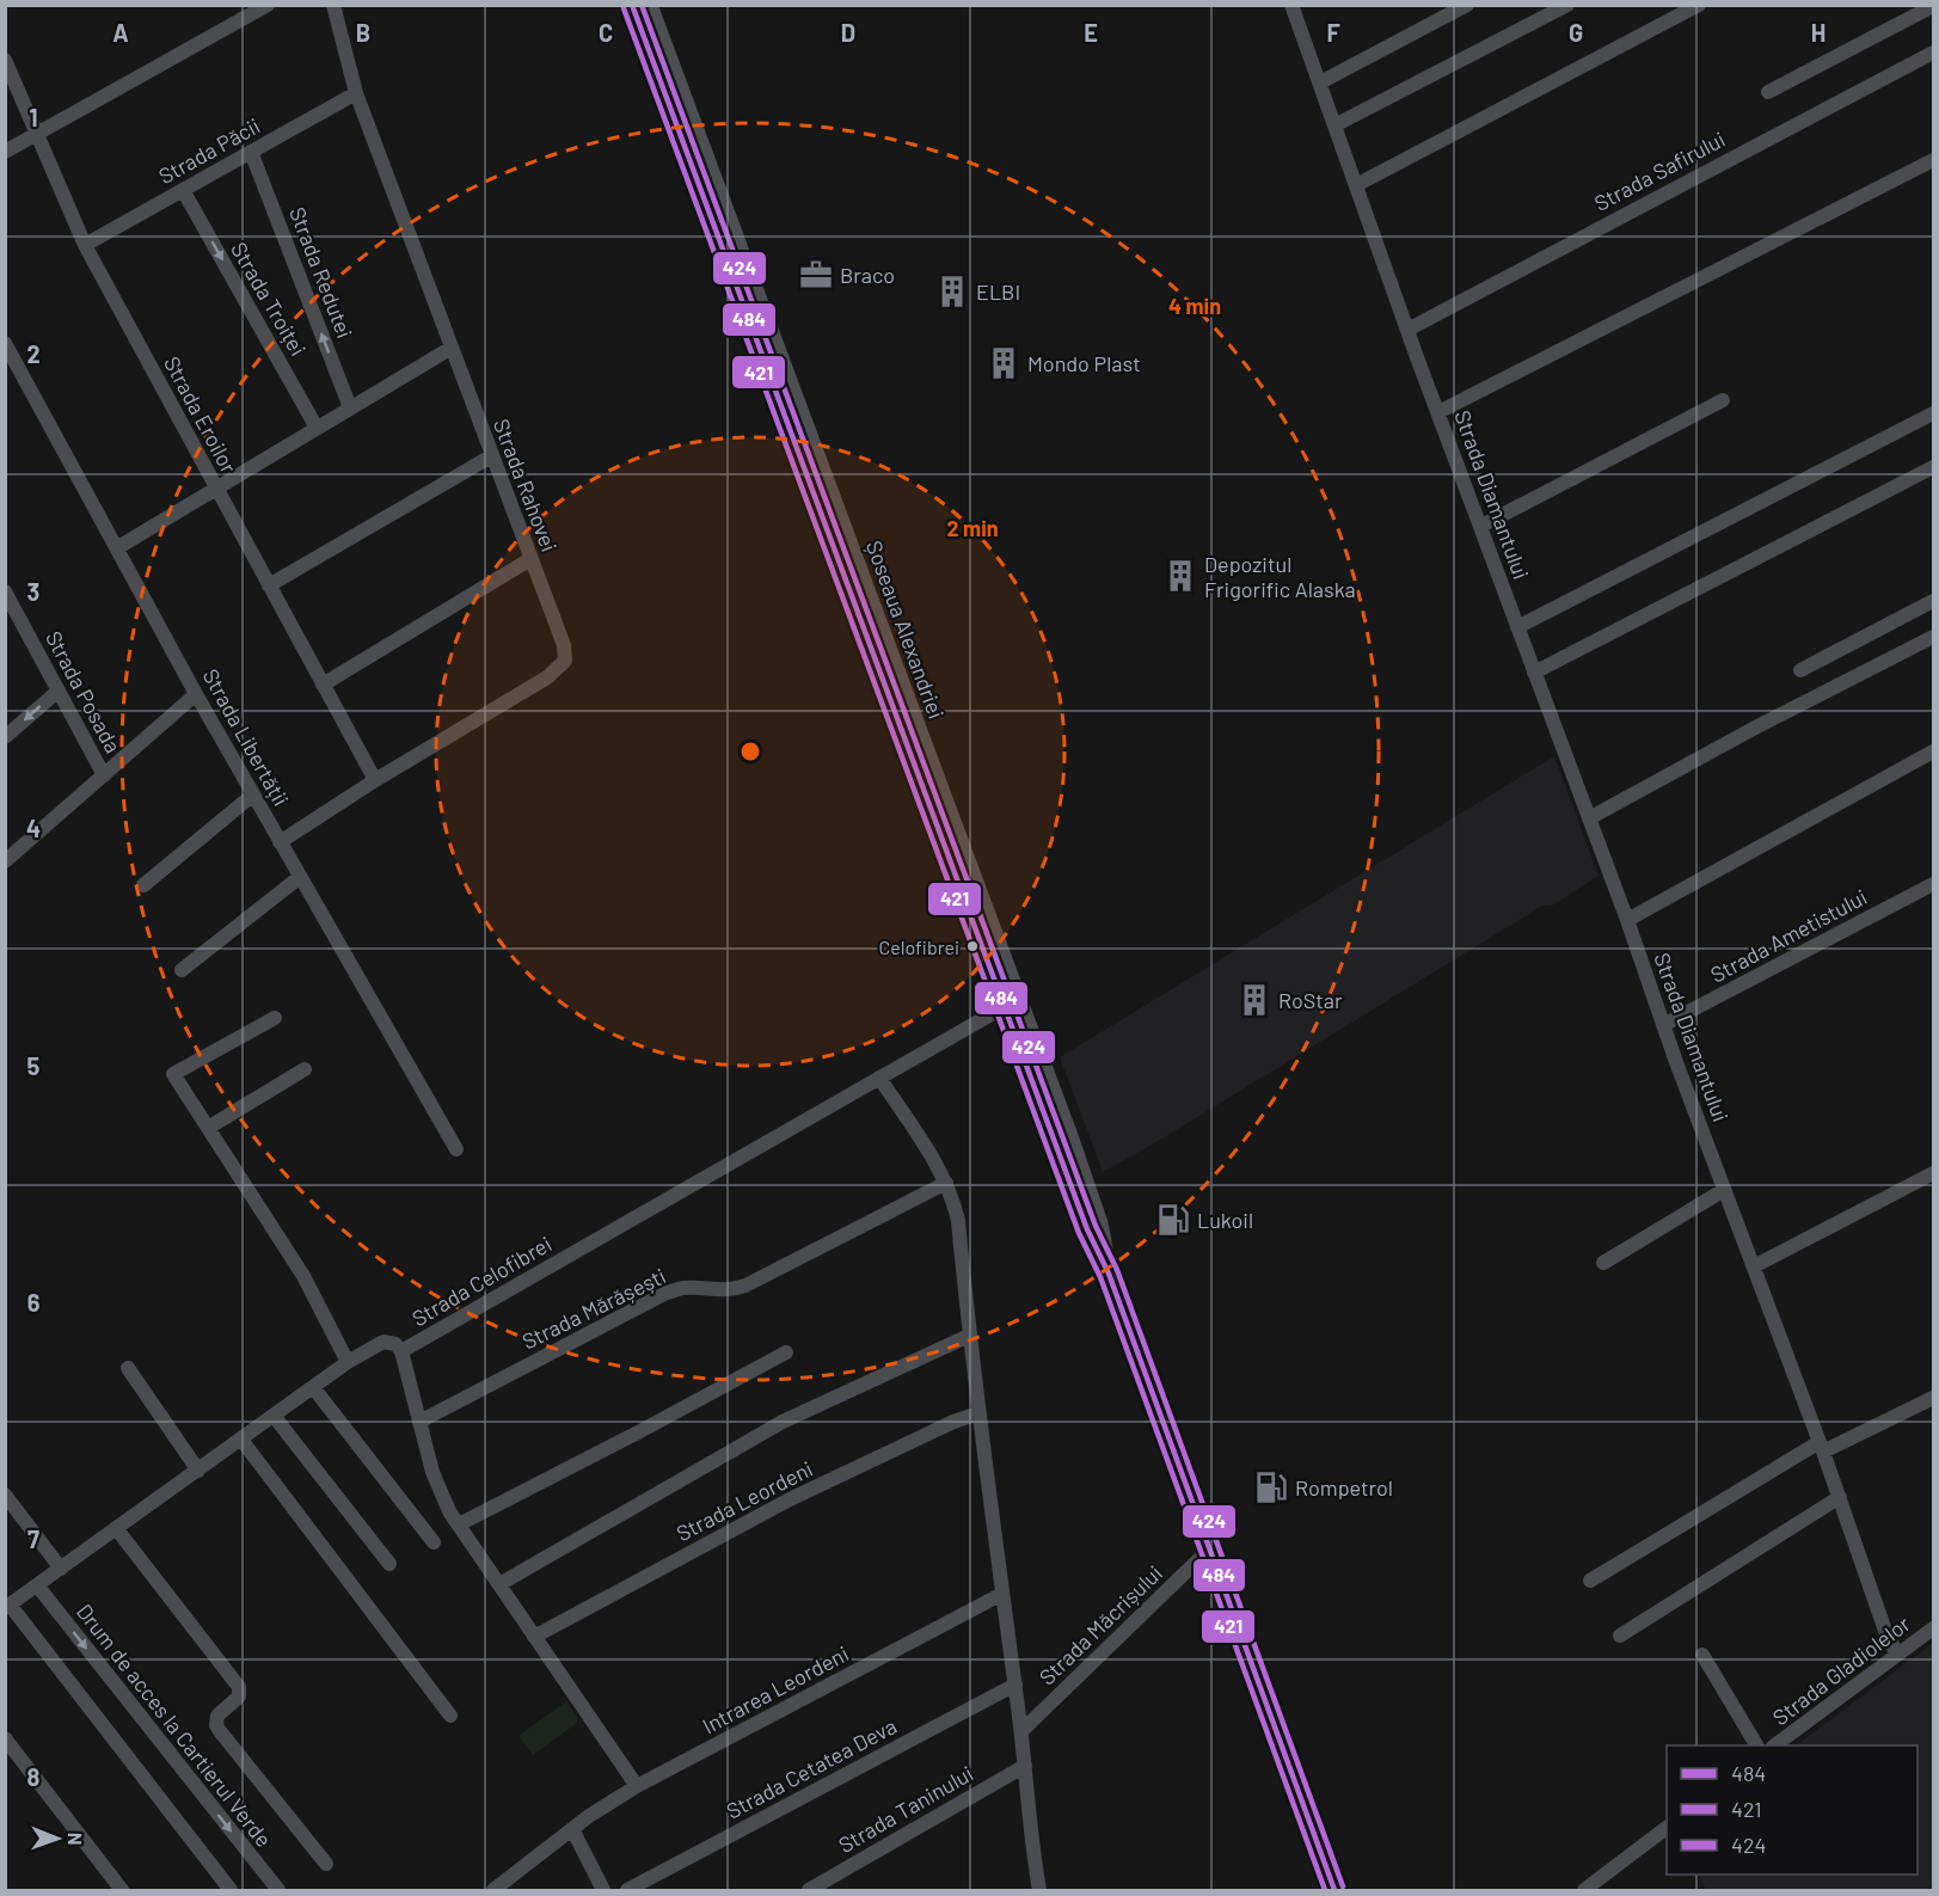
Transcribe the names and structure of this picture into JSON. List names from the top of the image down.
{
  "streets": {
    "main road": ["Șoseaua Alexandriei"],
    "street": [
      "Strada Păcii",
      "Strada Safirului",
      "Strada Redutei",
      "Strada Troiței",
      "Strada Eroilor",
      "Strada Rahovei",
      "Strada Diamantului",
      "Strada Posada",
      "Strada Libertății",
      "Strada Ametistului",
      "Strada Celofibrei",
      "Strada Mărășești",
      "Strada Leordeni",
      "Strada Măcrișului",
      "Strada Gladiolelor",
      "Intrarea Leordeni",
      "Drum de acces la Cartierul Verde",
      "Strada Cetatea Deva",
      "Strada Taninului"
    ]
  },
  "crossings": [
    ["Strada Păcii", "Strada Redutei"],
    ["Strada Păcii", "Strada Troiței"],
    ["Strada Păcii", "Strada Eroilor"],
    ["Strada Păcii", "Strada Rahovei"],
    ["Strada Safirului", "Strada Diamantului"],
    ["Strada Eroilor", "Strada Rahovei"],
    ["Strada Rahovei", "Strada Libertății"],
    ["Strada Diamantului", "Strada Ametistului"],
    ["Strada Diamantului", "Strada Gladiolelor"],
    ["Șoseaua Alexandriei", "Strada Celofibrei"],
    ["Șoseaua Alexandriei", "Strada Măcrișului"],
    ["Strada Celofibrei", "Drum de acces la Cartierul Verde"]
  ],
  "one_way": ["Strada Redutei", "Strada Troiței"],
  "places": {
    "office": ["Braco"],
    "building": [
      "ELBI",
      "Mondo Plast",
      "Depozitul Frigorific Alaska",
      "RoStar"
    ],
    "other": ["Celofibrei"],
    "fuel station": ["Lukoil", "Rompetrol"]
  },
  "lines": ["transit line 484", "transit line 424", "transit line 421"],
  "legend": ["484", "421", "424"],
  "north": "right",
  "grid": {
    "columns": [
      "A",
      "B",
      "C",
      "D",
      "E",
      "F",
      "G",
      "H"
    ],
    "rows": [
      "1",
      "2",
      "3",
      "4",
      "5",
      "6",
      "7",
      "8"
    ]
  },
  "rings": ["4 min", "2 min"]
}
